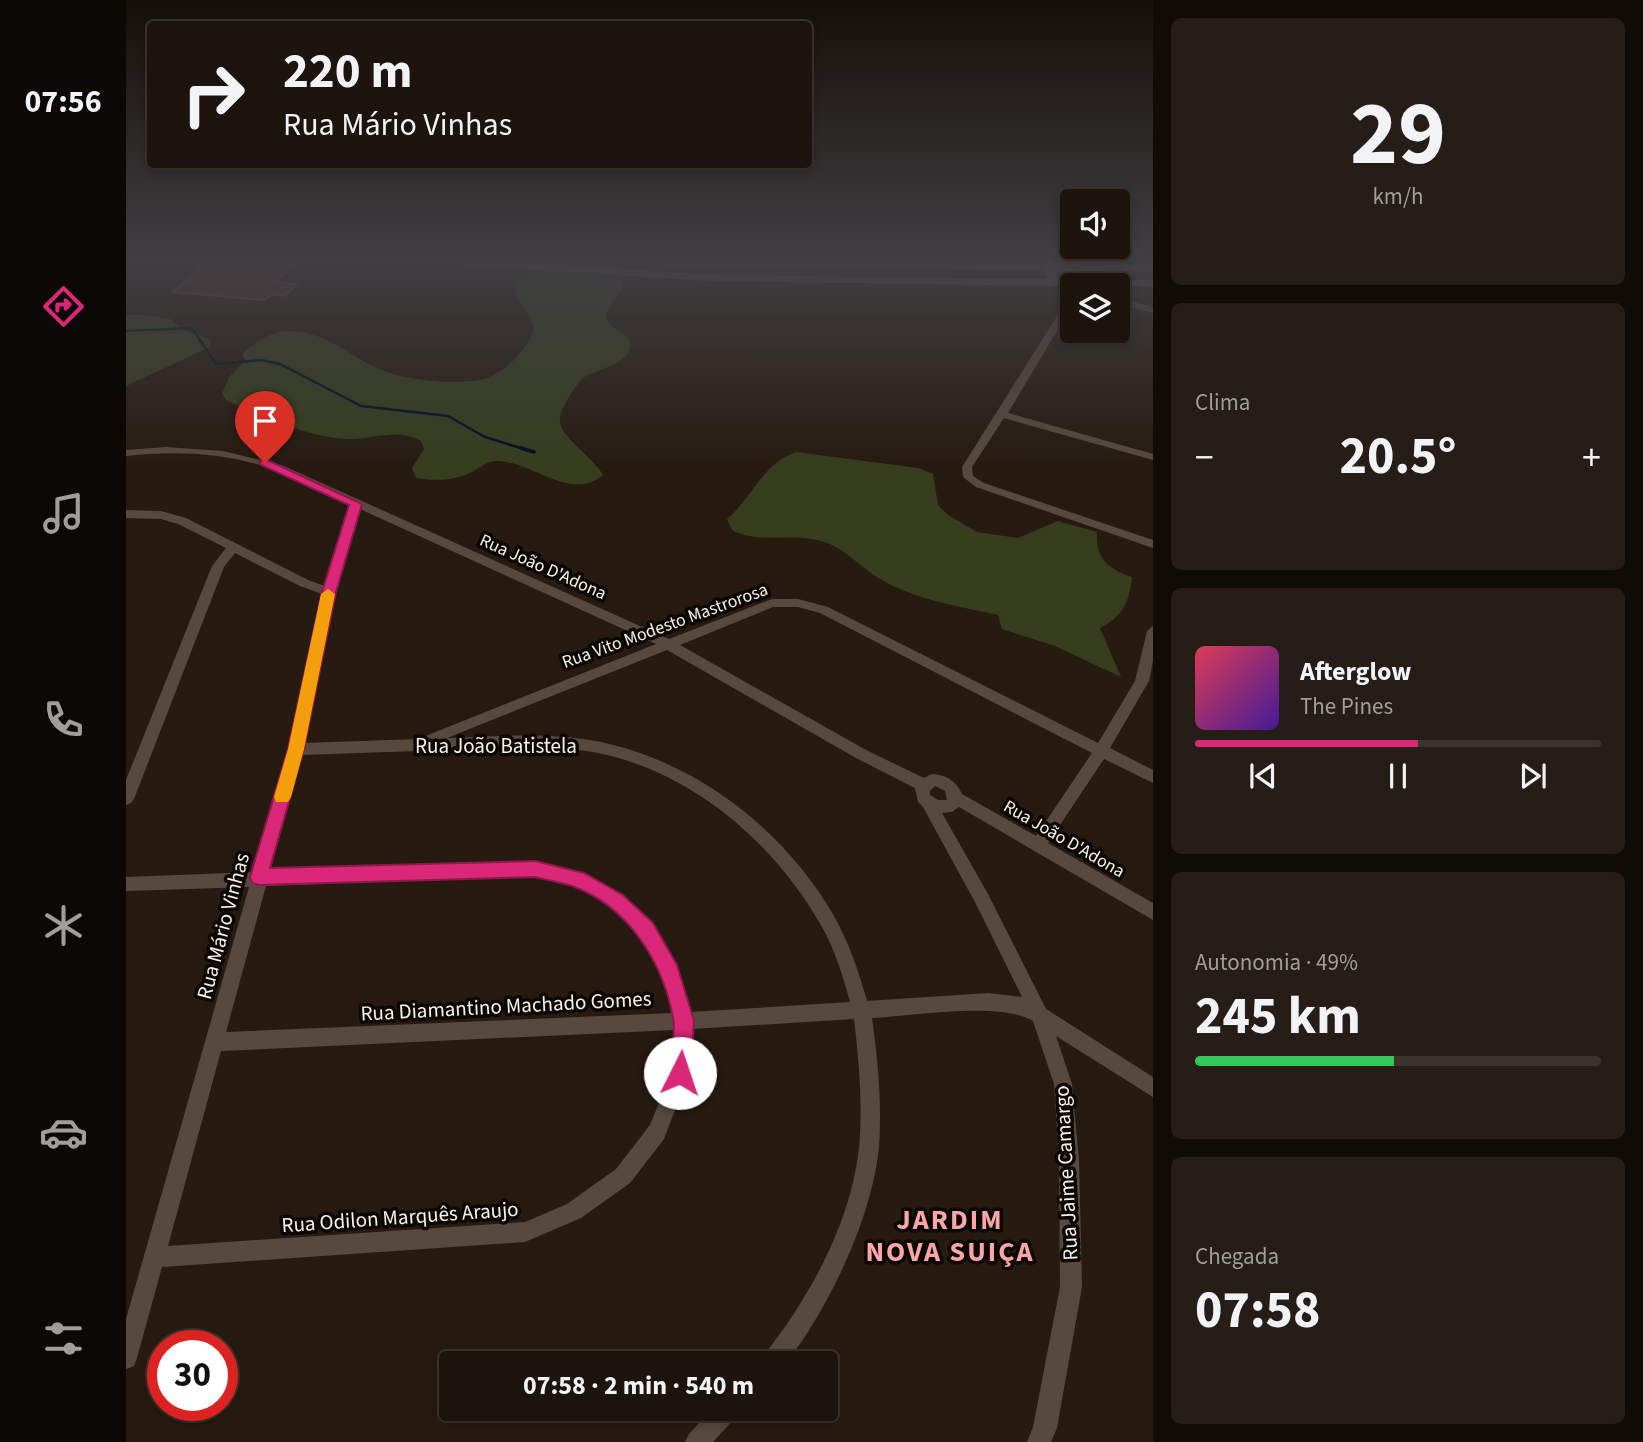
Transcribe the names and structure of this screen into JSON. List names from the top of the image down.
{
  "streets": {
    "street": [
      "Rua João D'Adona",
      "Rua Vito Modesto Mastrorosa",
      "Rua João Batistela",
      "Rua Mário Vinhas",
      "Rua Diamantino Machado Gomes",
      "Rua Jaime Camargo",
      "Rua Odilon Marquês Araujo"
    ]
  },
  "crossings": [
    ["Rua João D'Adona", "Rua Vito Modesto Mastrorosa"],
    ["Rua João D'Adona", "Rua Mário Vinhas"],
    ["Rua João D'Adona", "Rua Jaime Camargo"],
    ["Rua Vito Modesto Mastrorosa", "Rua João Batistela"],
    ["Rua João Batistela", "Rua Mário Vinhas"],
    ["Rua João Batistela", "Rua Diamantino Machado Gomes"],
    ["Rua Mário Vinhas", "Rua Diamantino Machado Gomes"],
    ["Rua Mário Vinhas", "Rua Odilon Marquês Araujo"],
    ["Rua Diamantino Machado Gomes", "Rua Jaime Camargo"],
    ["Rua Diamantino Machado Gomes", "Rua Odilon Marquês Araujo"]
  ],
  "districts": ["JARDIM NOVA SUIÇA"],
  "page": {
    "tabs": "07:56",
    "tile": [
      ["29", "km/h"],
      "Clima",
      ["Autonomia · 49%", "245 km"],
      ["Chegada", "07:58"]
    ],
    "turn": ["220 m", "Rua Mário Vinhas"],
    "heat": ["−", "20.5°", "+"],
    "song": ["Afterglow", "The Pines"],
    "limit": "30",
    "trip": "07:58 · 2 min · 540 m"
  }
}
